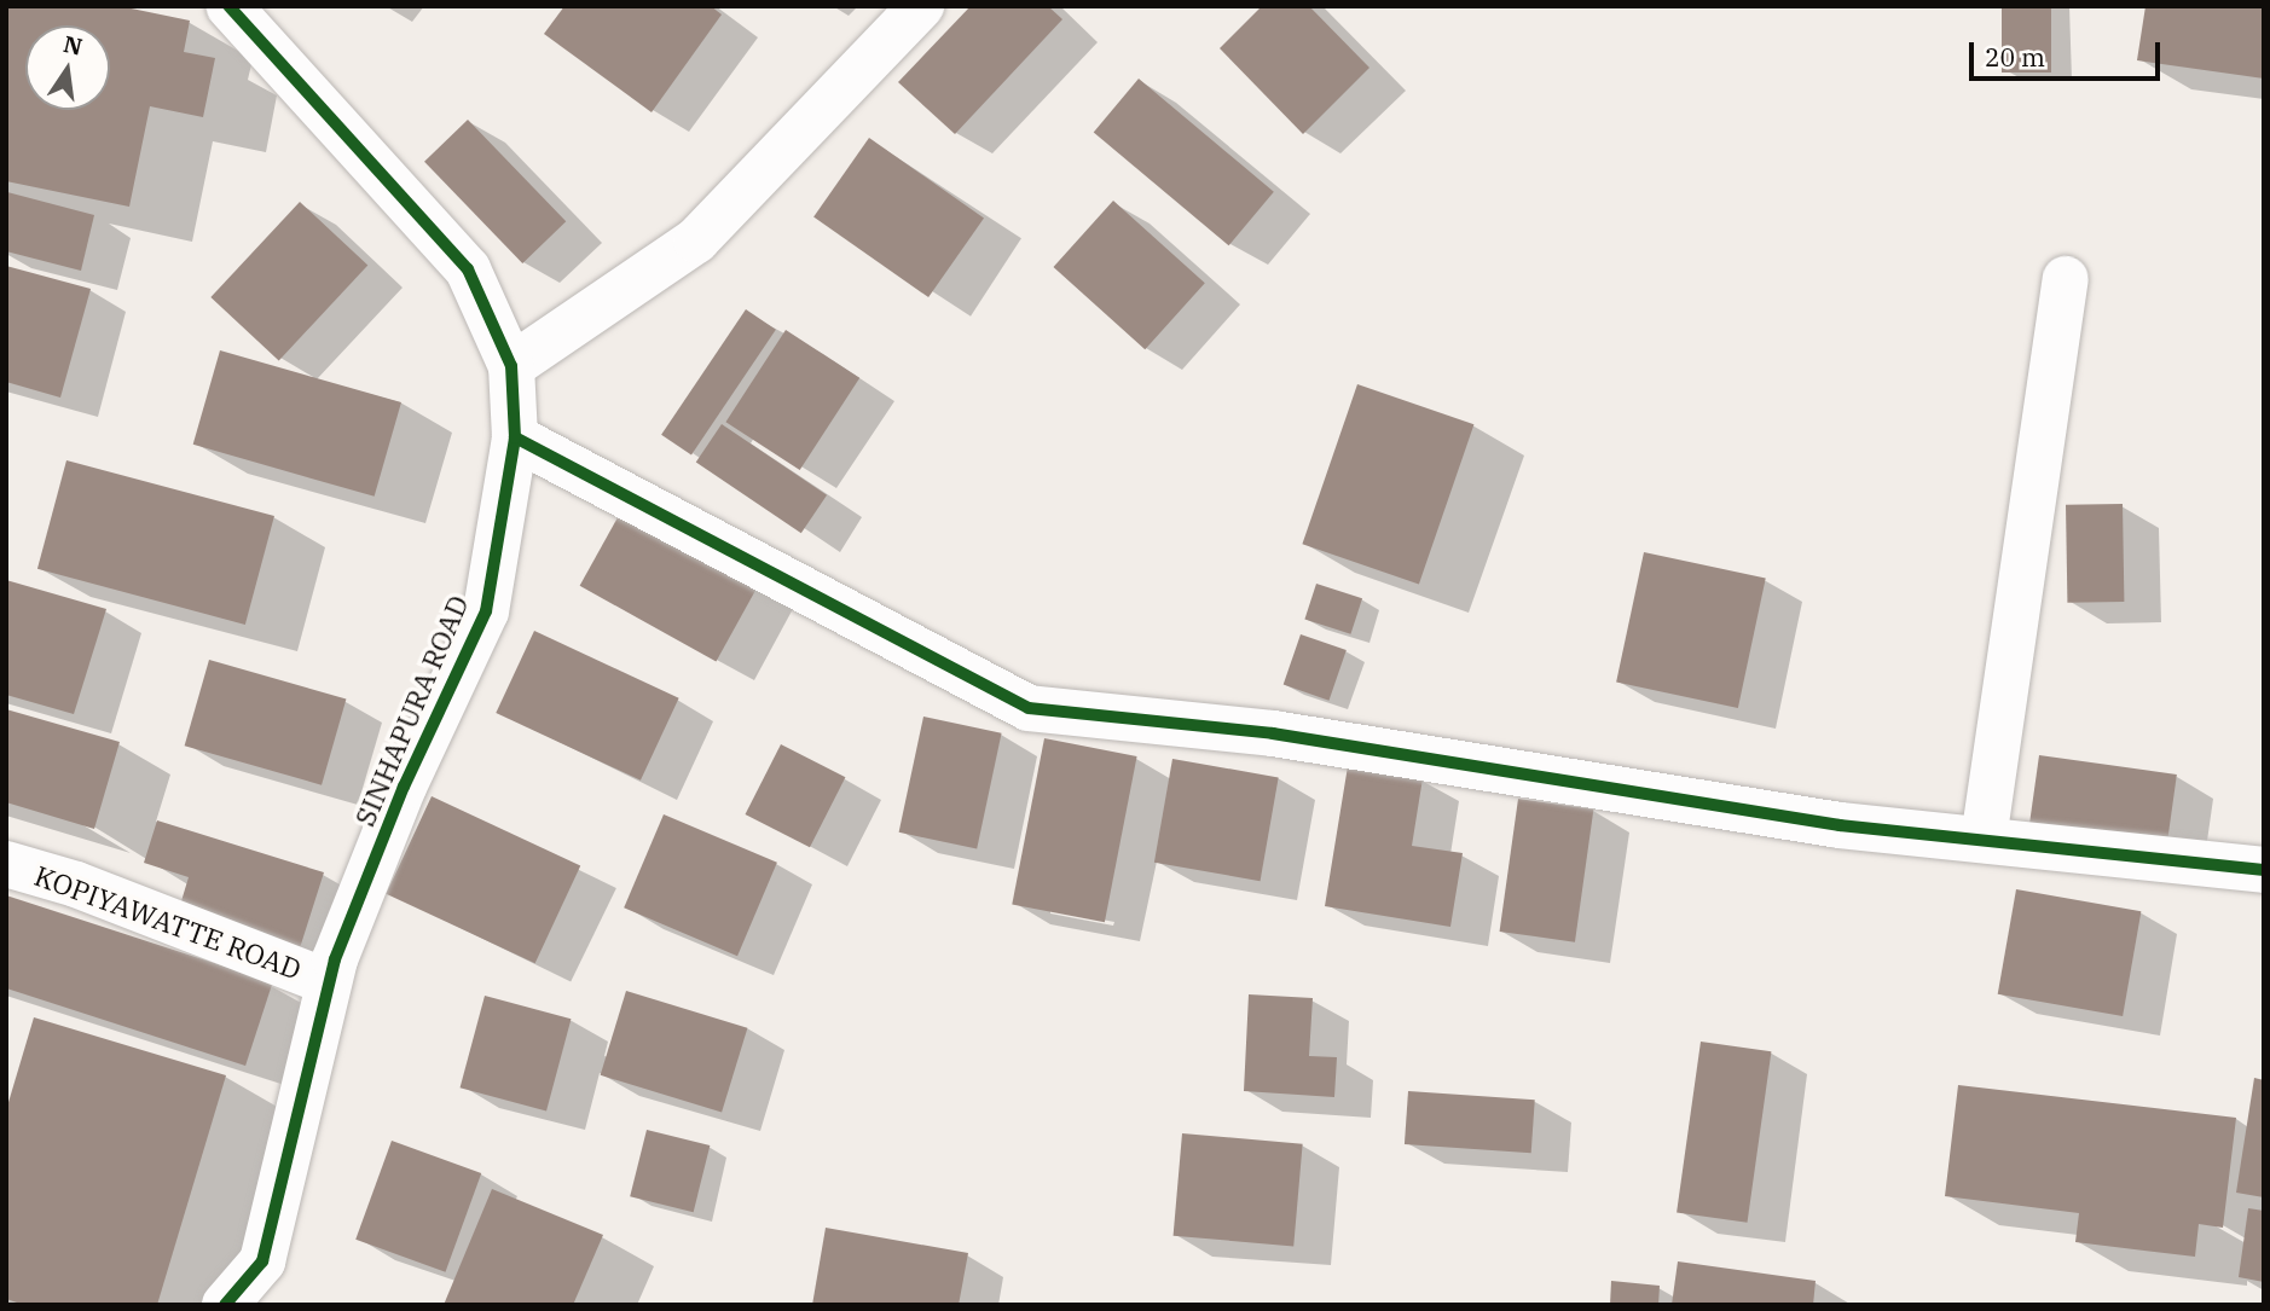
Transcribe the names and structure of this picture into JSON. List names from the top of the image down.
{
  "streets": {
    "street": ["SINHAPURA ROAD", "KOPIYAWATTE ROAD"]
  },
  "crossings": [
    ["SINHAPURA ROAD", "KOPIYAWATTE ROAD"]
  ],
  "scale_bar": "20 m",
  "north": "top"
}
